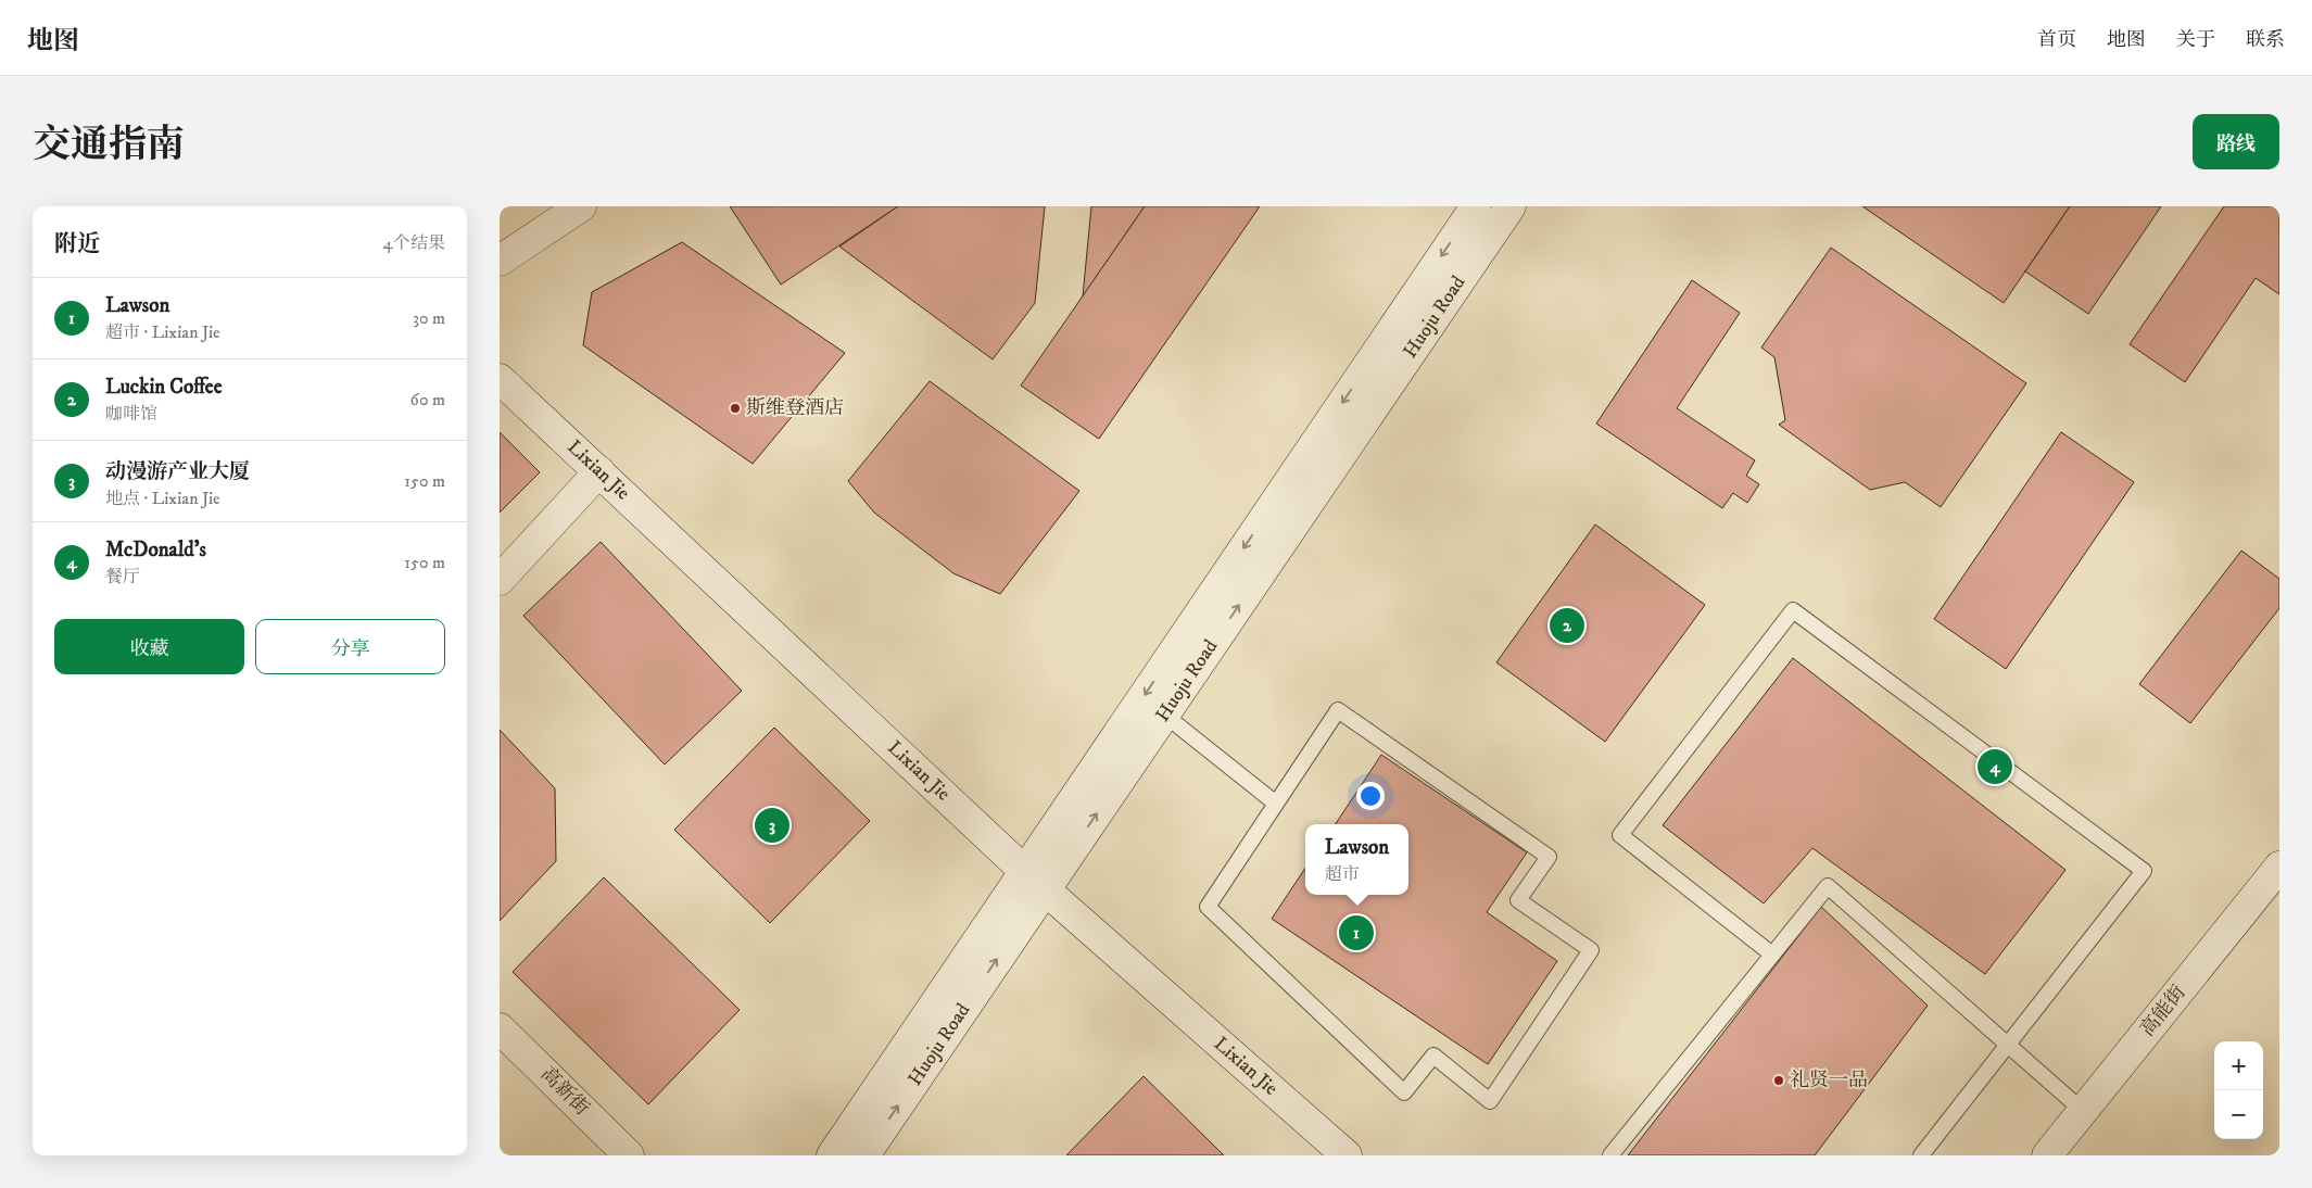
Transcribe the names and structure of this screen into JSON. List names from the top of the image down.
{
  "streets": {
    "street": [
      "Huoju Road",
      "Lixian Jie",
      "高能街",
      "高新街"
    ]
  },
  "crossings": [
    ["Huoju Road", "Lixian Jie"]
  ],
  "places": ["斯维登酒店", "礼贤一品"],
  "page": {
    "header": "地图",
    "nav": [
      "首页",
      "地图",
      "关于",
      "联系"
    ],
    "title": "交通指南",
    "buttons": [
      "路线",
      ["收藏", "分享"]
    ],
    "heading": ["附近", "4个结果"],
    "list": [
      {
        "mark": "1",
        "name": "Lawson",
        "note": "超市 · Lixian Jie",
        "value": "30 m"
      },
      {
        "mark": "2",
        "name": "Luckin Coffee",
        "note": "咖啡馆",
        "value": "60 m"
      },
      {
        "mark": "3",
        "name": "动漫游产业大厦",
        "note": "地点 · Lixian Jie",
        "value": "150 m"
      },
      {
        "mark": "4",
        "name": "McDonald's",
        "note": "餐厅",
        "value": "150 m"
      }
    ],
    "pins": [
      "2",
      "4",
      "3",
      "1"
    ],
    "popup": ["Lawson", "超市"],
    "map_buttons": ["+", "−"]
  }
}
